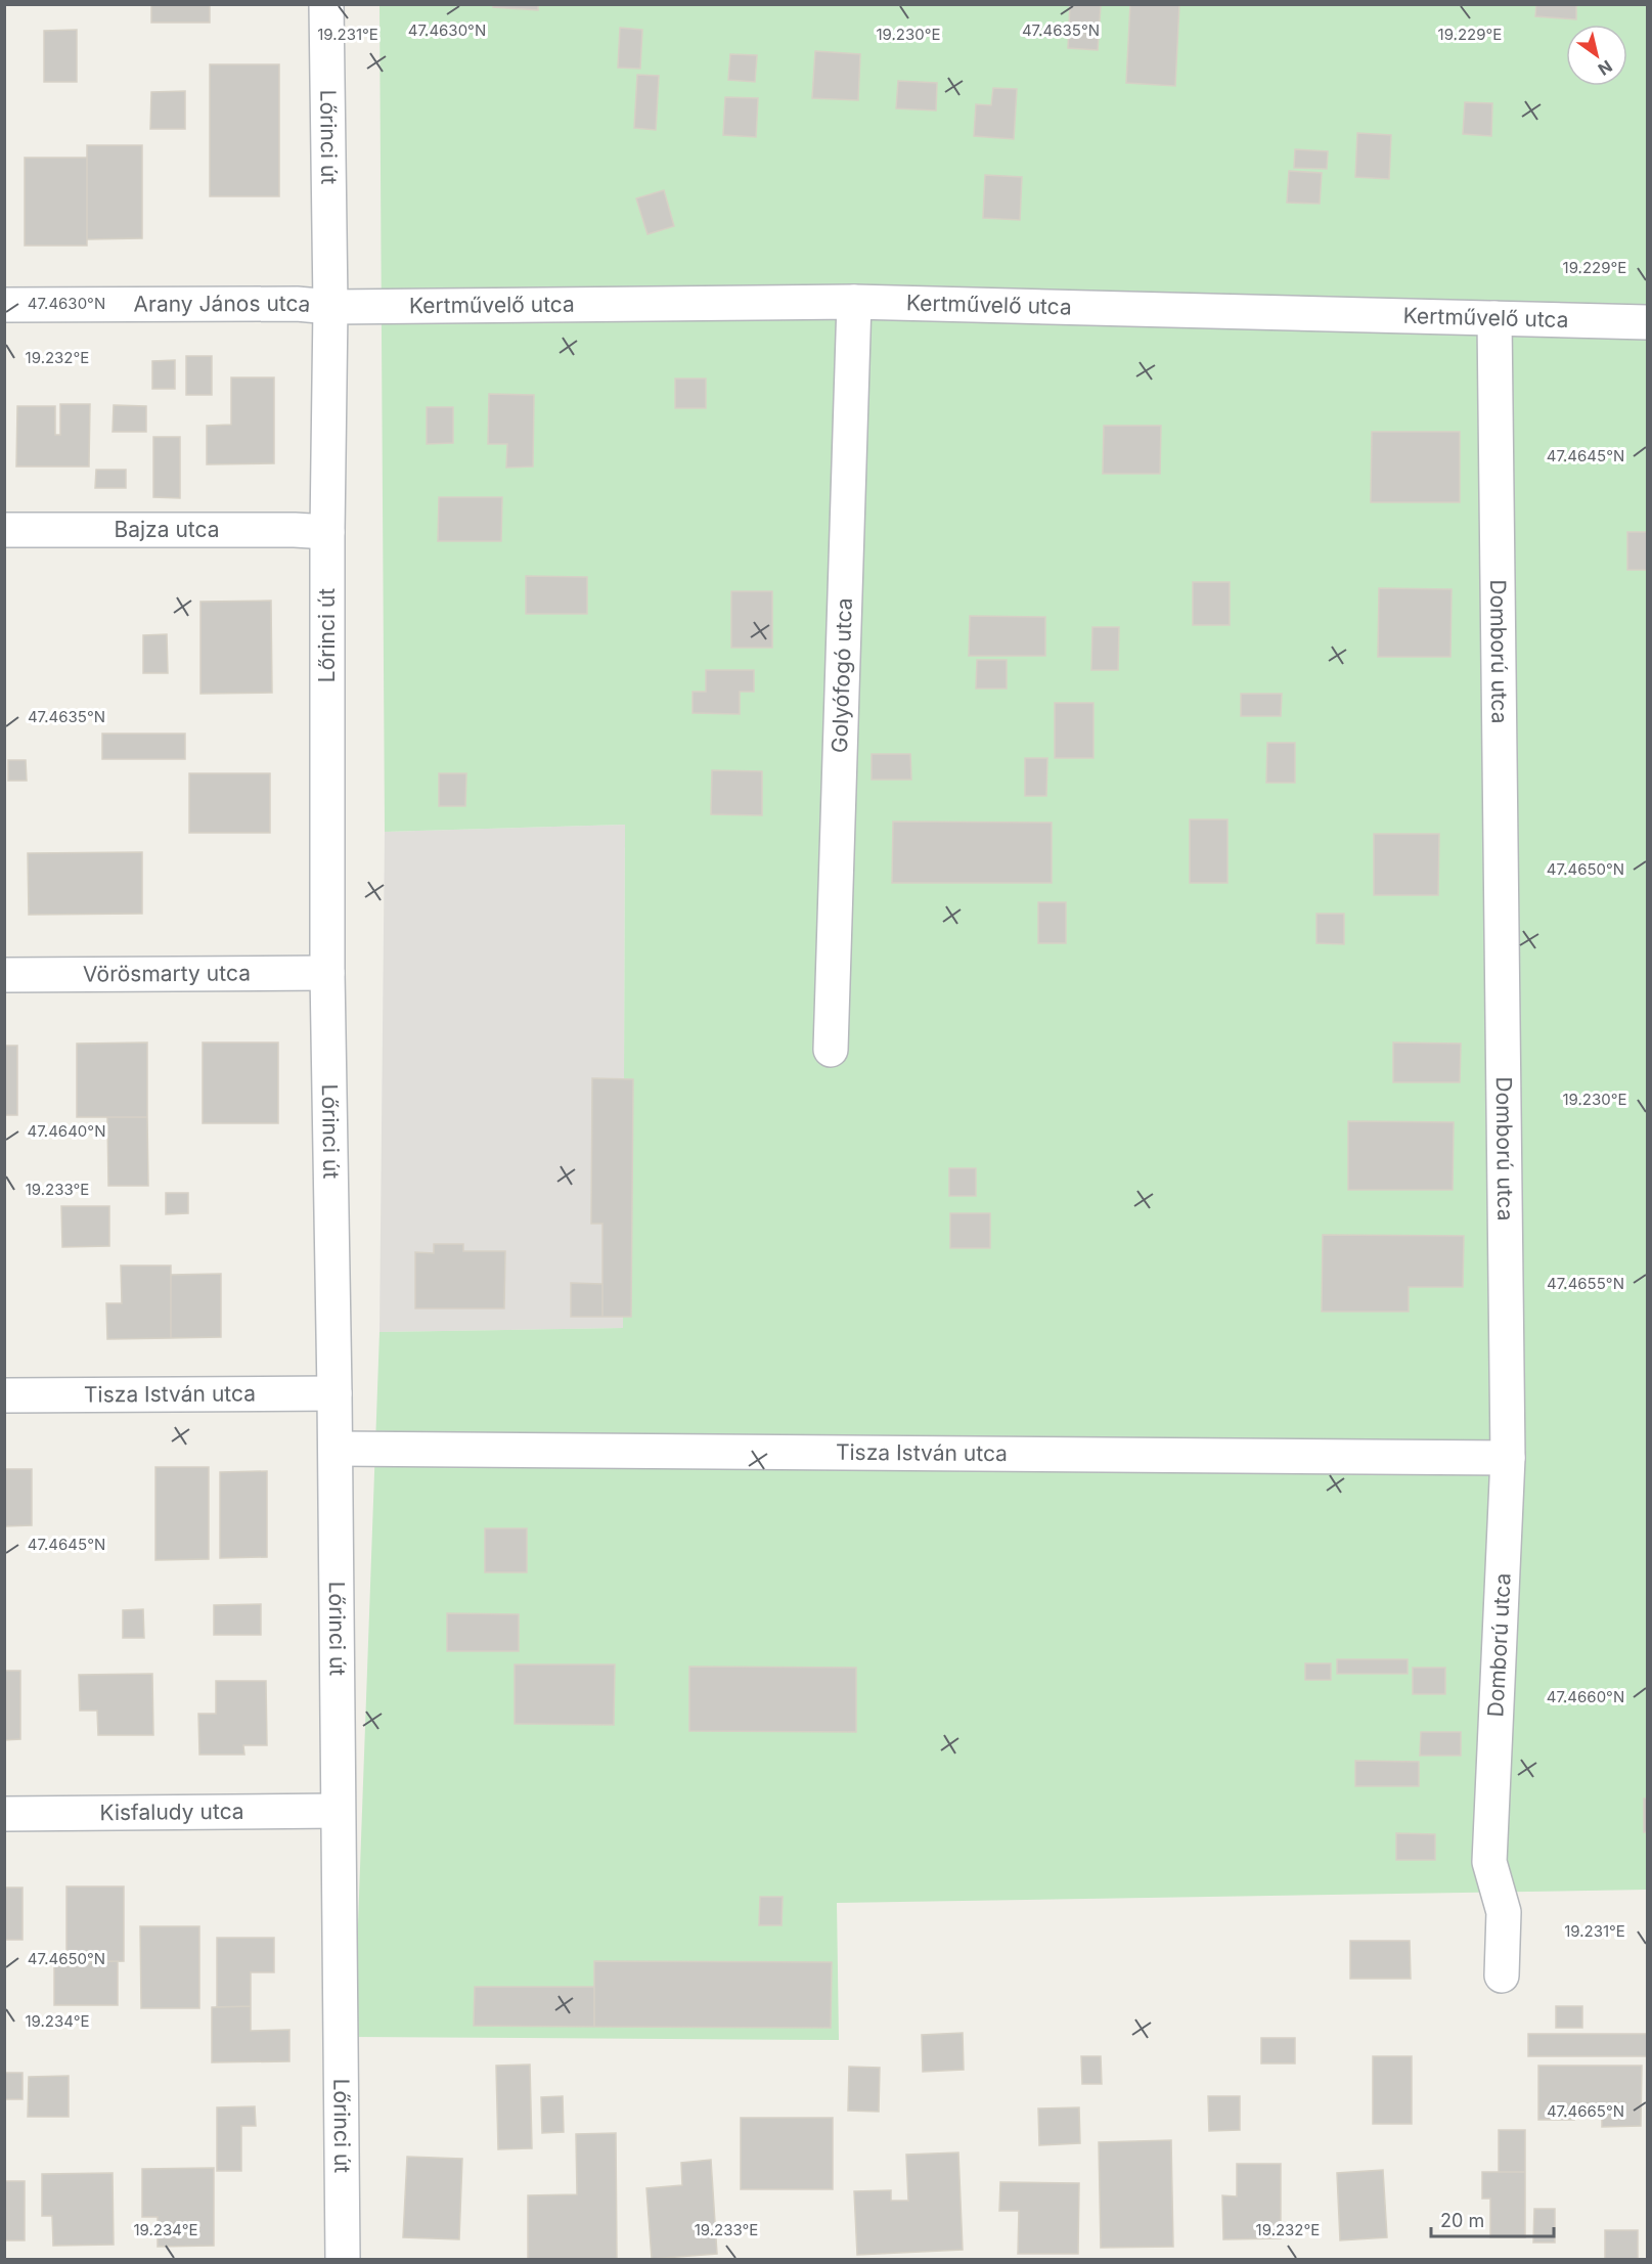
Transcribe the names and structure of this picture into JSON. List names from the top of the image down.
{
  "streets": {
    "street": [
      "Lőrinci út",
      "Arany János utca",
      "Kertművelő utca",
      "Bajza utca",
      "Domború utca",
      "Golyófogó utca",
      "Vörösmarty utca",
      "Tisza István utca",
      "Kisfaludy utca"
    ]
  },
  "crossings": [
    ["Lőrinci út", "Arany János utca"],
    ["Lőrinci út", "Kertművelő utca"],
    ["Lőrinci út", "Bajza utca"],
    ["Lőrinci út", "Vörösmarty utca"],
    ["Lőrinci út", "Tisza István utca"],
    ["Lőrinci út", "Kisfaludy utca"],
    ["Arany János utca", "Kertművelő utca"],
    ["Kertművelő utca", "Domború utca"],
    ["Kertművelő utca", "Golyófogó utca"],
    ["Domború utca", "Tisza István utca"]
  ],
  "scale_bar": "20 m",
  "north": "bottom right",
  "coordinates": [
    "47.4630°N",
    "47.4635°N",
    "19.231°E",
    "19.230°E",
    "19.229°E",
    "19.232°E",
    "47.4645°N",
    "47.4650°N",
    "47.4640°N",
    "19.233°E",
    "47.4655°N",
    "47.4660°N",
    "19.234°E",
    "47.4665°N"
  ]
}
